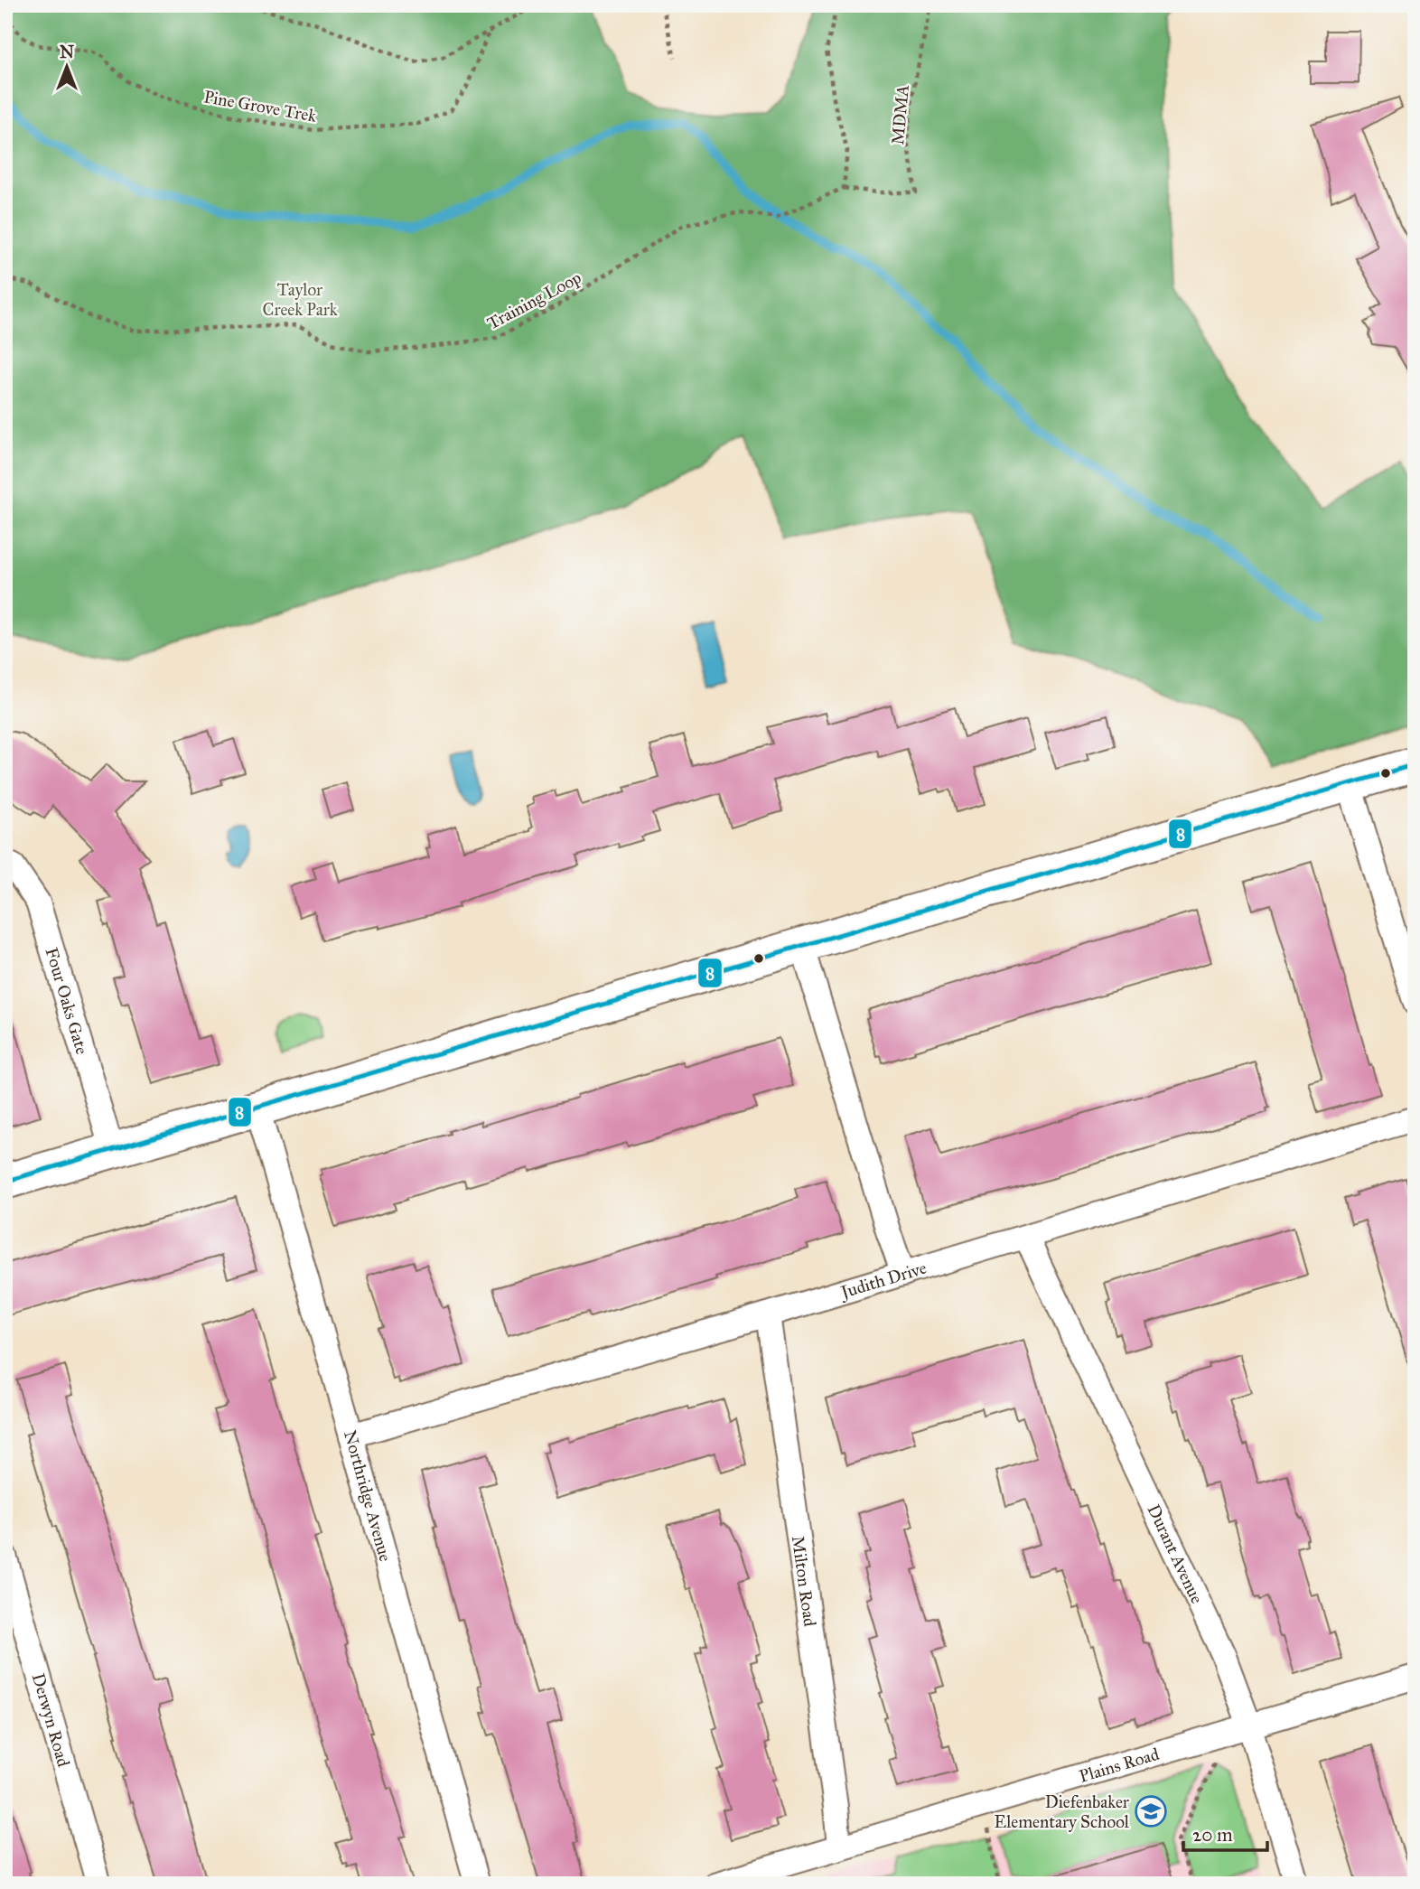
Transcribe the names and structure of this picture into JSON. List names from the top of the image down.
{
  "streets": {
    "street": [
      "Four Oaks Gate",
      "Judith Drive",
      "Northridge Avenue",
      "Durant Avenue",
      "Milton Road",
      "Derwyn Road",
      "Plains Road"
    ],
    "path": ["Pine Grove Trek", "MDMA", "Training Loop"]
  },
  "crossings": [
    ["MDMA", "Training Loop"],
    ["Judith Drive", "Northridge Avenue"],
    ["Judith Drive", "Durant Avenue"],
    ["Judith Drive", "Milton Road"],
    ["Durant Avenue", "Plains Road"],
    ["Milton Road", "Plains Road"]
  ],
  "parks": ["Taylor Creek Park"],
  "places": {
    "school or university": ["Diefenbaker Elementary School"]
  },
  "lines": ["transit line 8"],
  "scale_bar": "20 m",
  "north": "top"
}
